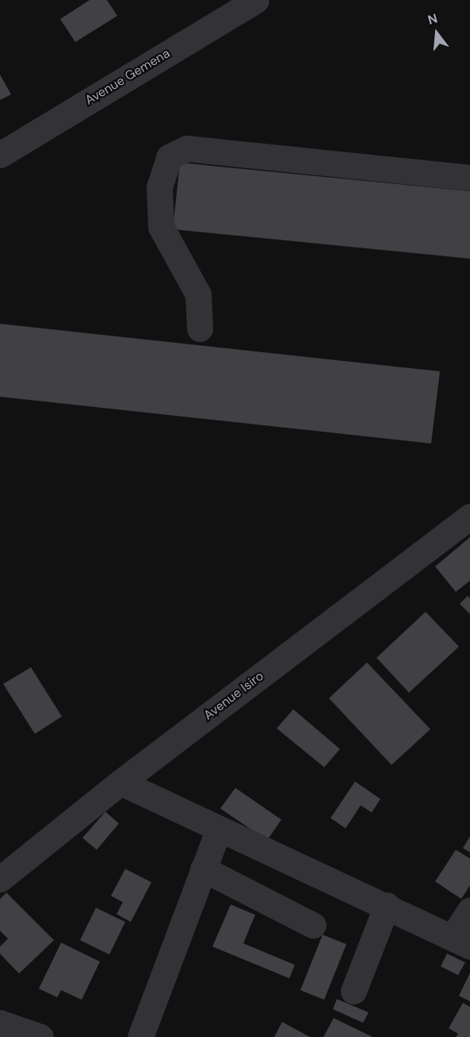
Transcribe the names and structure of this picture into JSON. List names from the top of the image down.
{
  "streets": {
    "street": ["Avenue Gemena", "Avenue Isiro"]
  },
  "north": "top"
}
